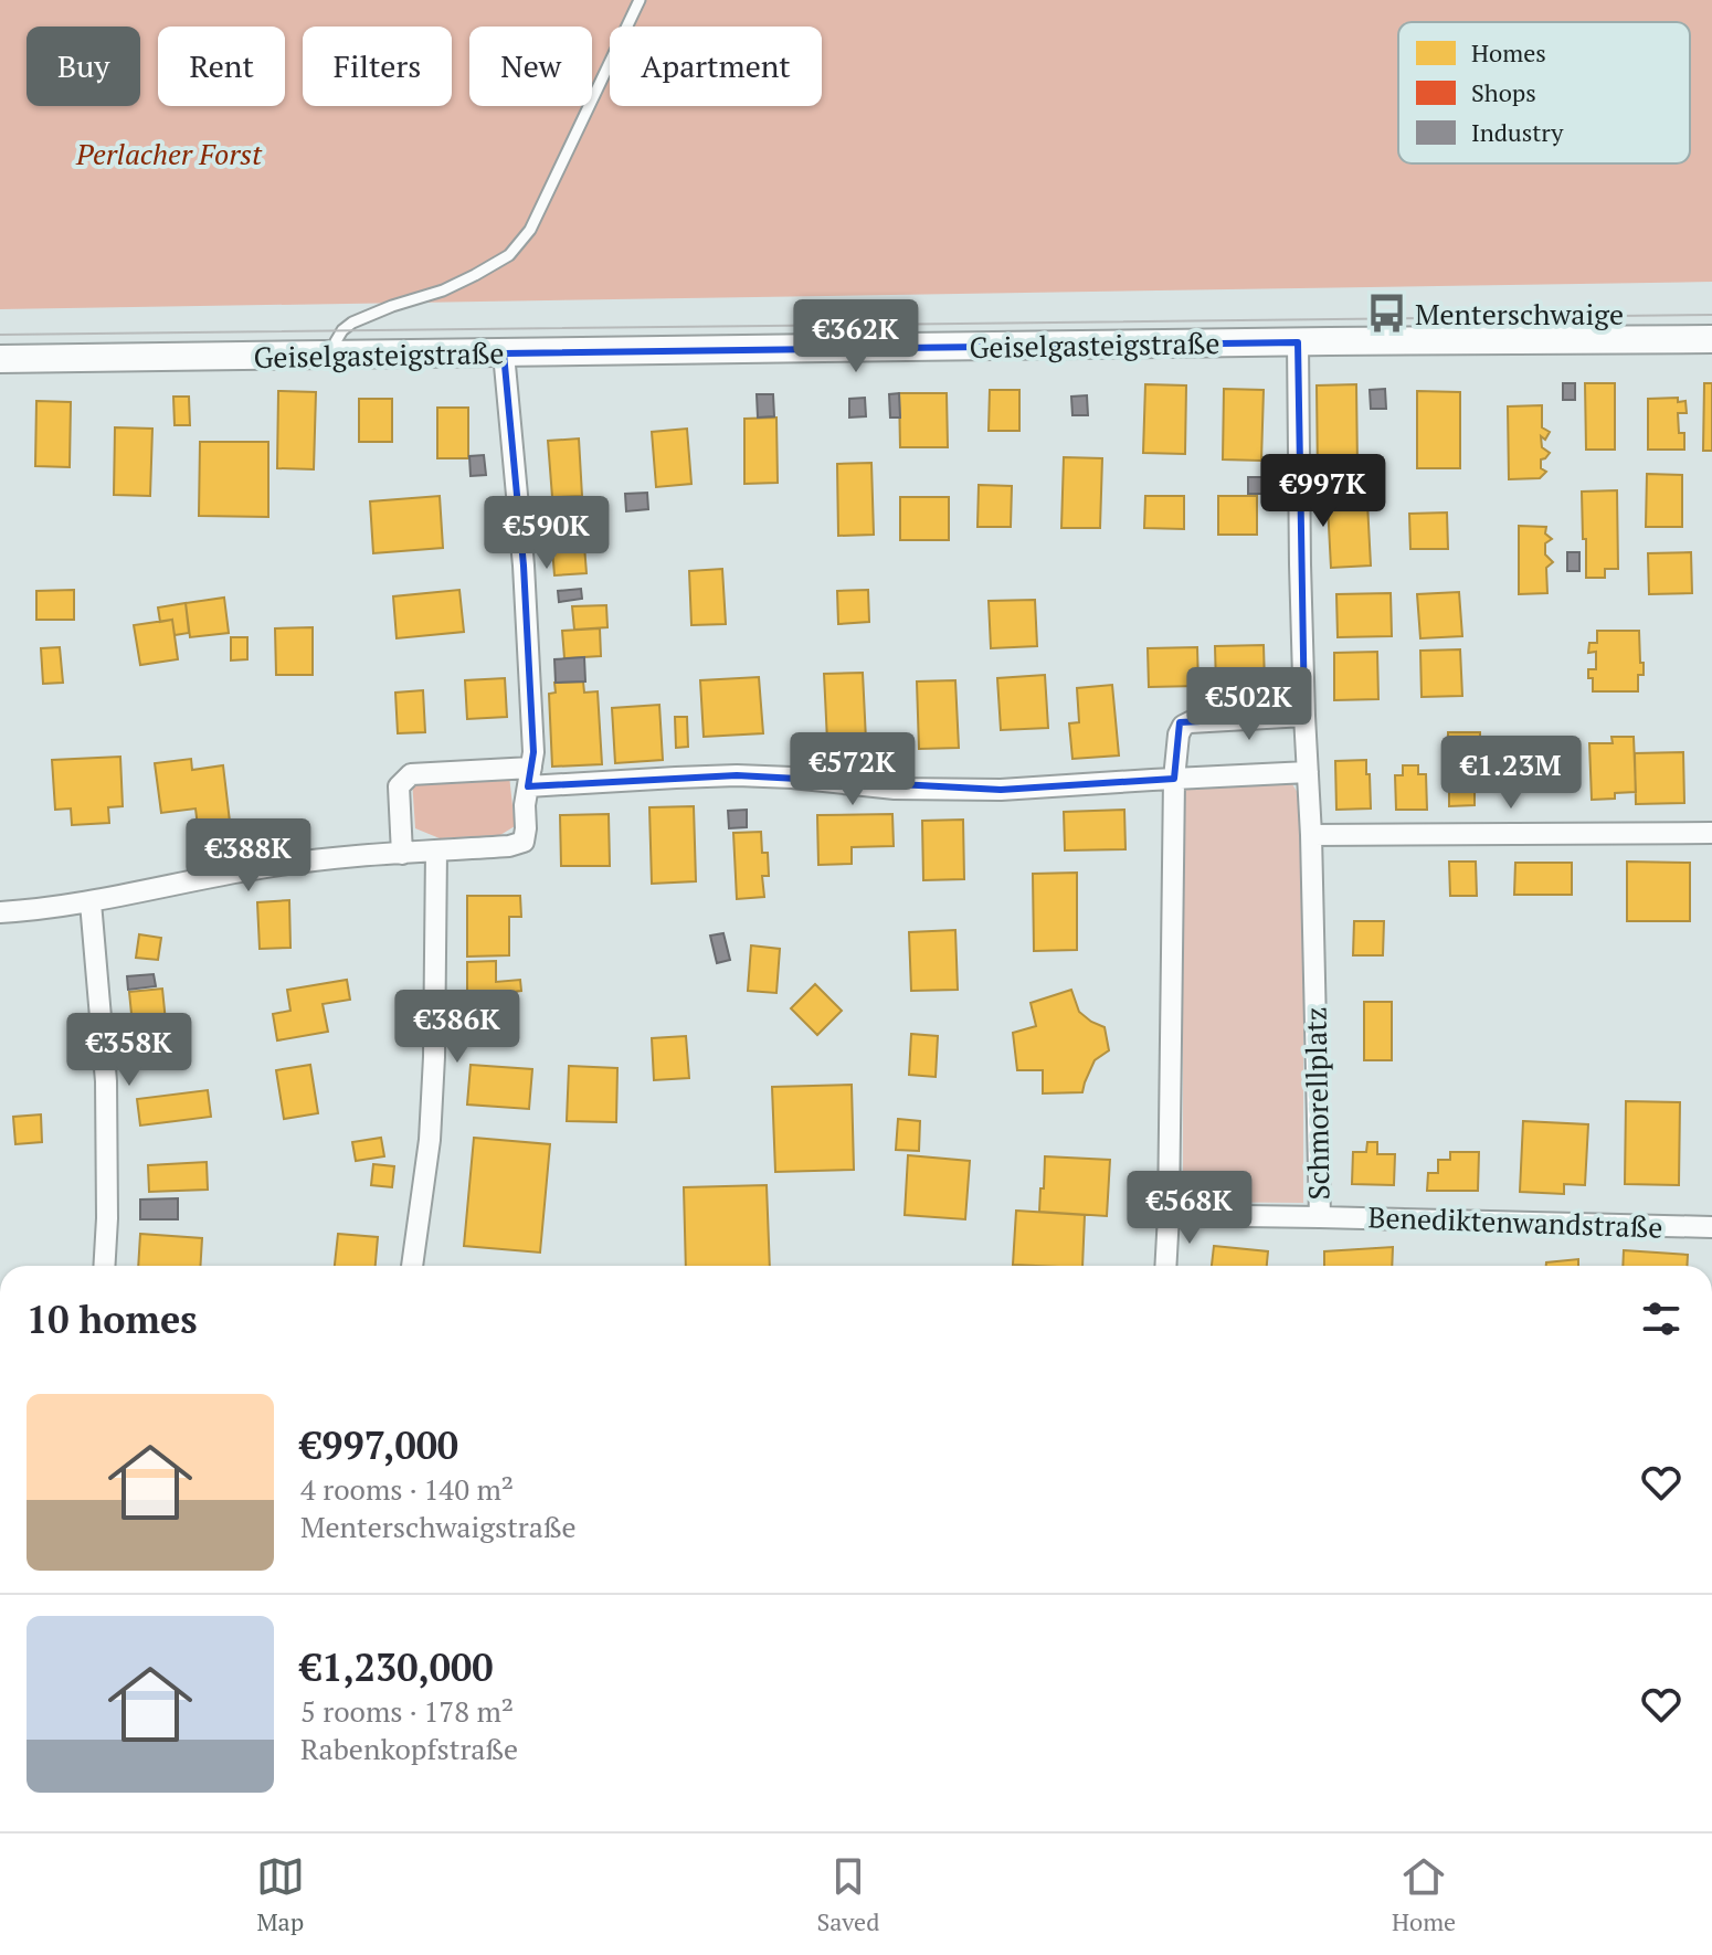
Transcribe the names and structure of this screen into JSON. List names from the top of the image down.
{
  "streets": {
    "main road": ["Geiselgasteigstraße"],
    "street": ["Schmorellplatz", "Benediktenwandstraße"]
  },
  "crossings": [
    ["Geiselgasteigstraße", "Schmorellplatz"],
    ["Schmorellplatz", "Benediktenwandstraße"]
  ],
  "parks": ["Perlacher Forst"],
  "places": {
    "bus stop": ["Menterschwaige"]
  },
  "legend": ["Homes", "Shops", "Industry"],
  "page": {
    "chip": [
      "Buy",
      "Rent",
      "Filters",
      "New",
      "Apartment"
    ],
    "price": [
      "€362K",
      "€997K",
      "€590K",
      "€502K",
      "€572K",
      "€1.23M",
      "€388K",
      "€386K",
      "€358K",
      "€568K"
    ],
    "heading": "10 homes",
    "list": [
      {
        "name": "€997,000",
        "note": "4 rooms · 140 m² · Menterschwaigstraße"
      },
      {
        "name": "€1,230,000",
        "note": "5 rooms · 178 m² · Rabenkopfstraße"
      }
    ],
    "tabs": ["Map", "Saved", "Home"]
  }
}
